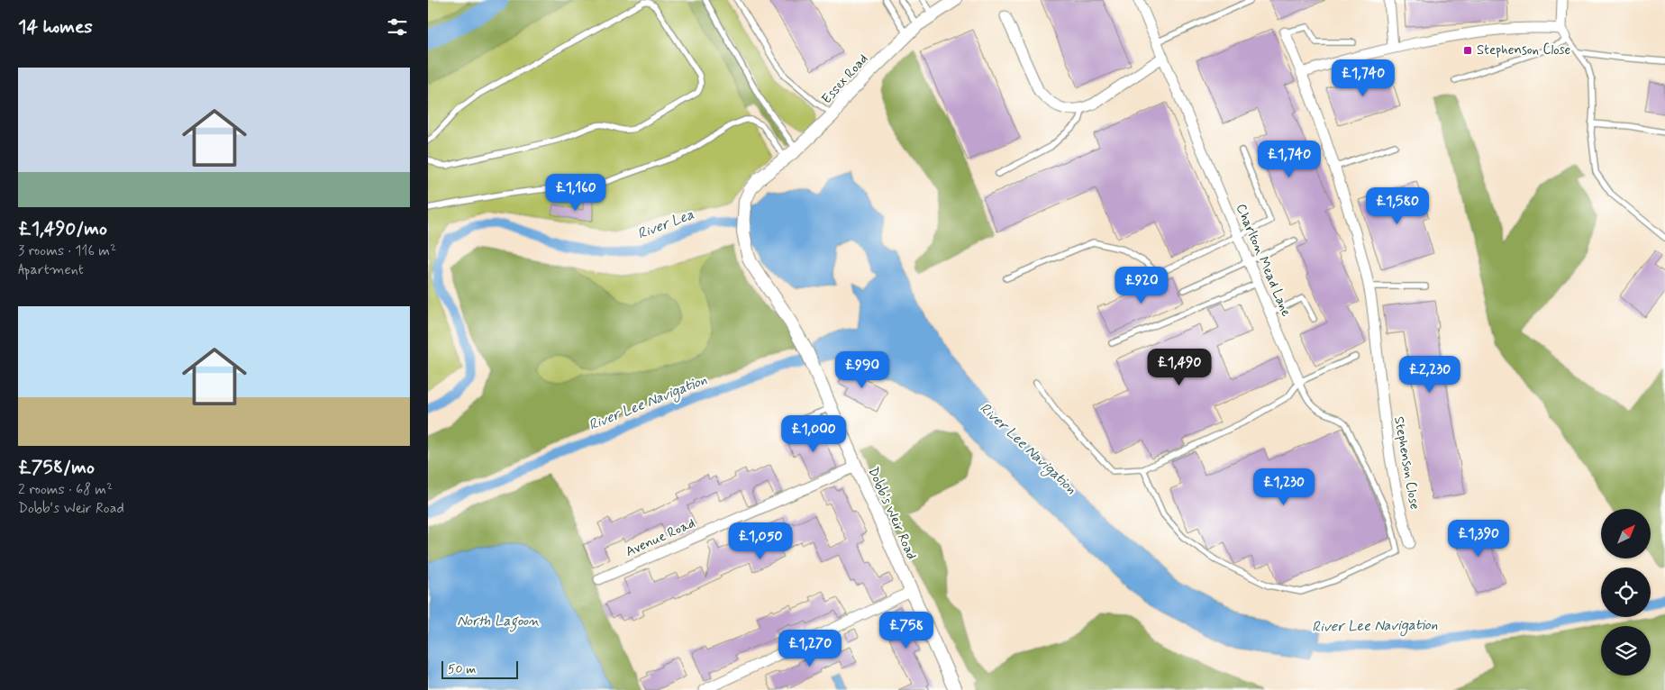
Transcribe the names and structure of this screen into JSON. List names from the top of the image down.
{
  "streets": {
    "street": [
      "Essex Road",
      "Charlton Mead Lane",
      "Stephenson Close",
      "Dobb's Weir Road",
      "Avenue Road"
    ]
  },
  "crossings": [
    ["Essex Road", "Dobb's Weir Road"],
    ["Dobb's Weir Road", "Avenue Road"]
  ],
  "water": ["River Lea", "River Lee Navigation", "North Lagoon"],
  "places": {
    "transit": ["Stephenson Close"]
  },
  "scale_bar": "50 m",
  "north": "top right",
  "page": {
    "heading": "14 homes",
    "list": [
      {
        "name": "£1,490/mo",
        "note": "3 rooms · 116 m² · Apartment"
      },
      {
        "name": "£758/mo",
        "note": "2 rooms · 68 m² · Dobb's Weir Road"
      }
    ],
    "price": [
      "£1,740",
      "£1,740",
      "£1,160",
      "£1,580",
      "£920",
      "£1,490",
      "£990",
      "£2,230",
      "£1,000",
      "£1,230",
      "£1,390",
      "£1,050",
      "£758",
      "£1,270"
    ],
    "scale": "50 m"
  }
}
